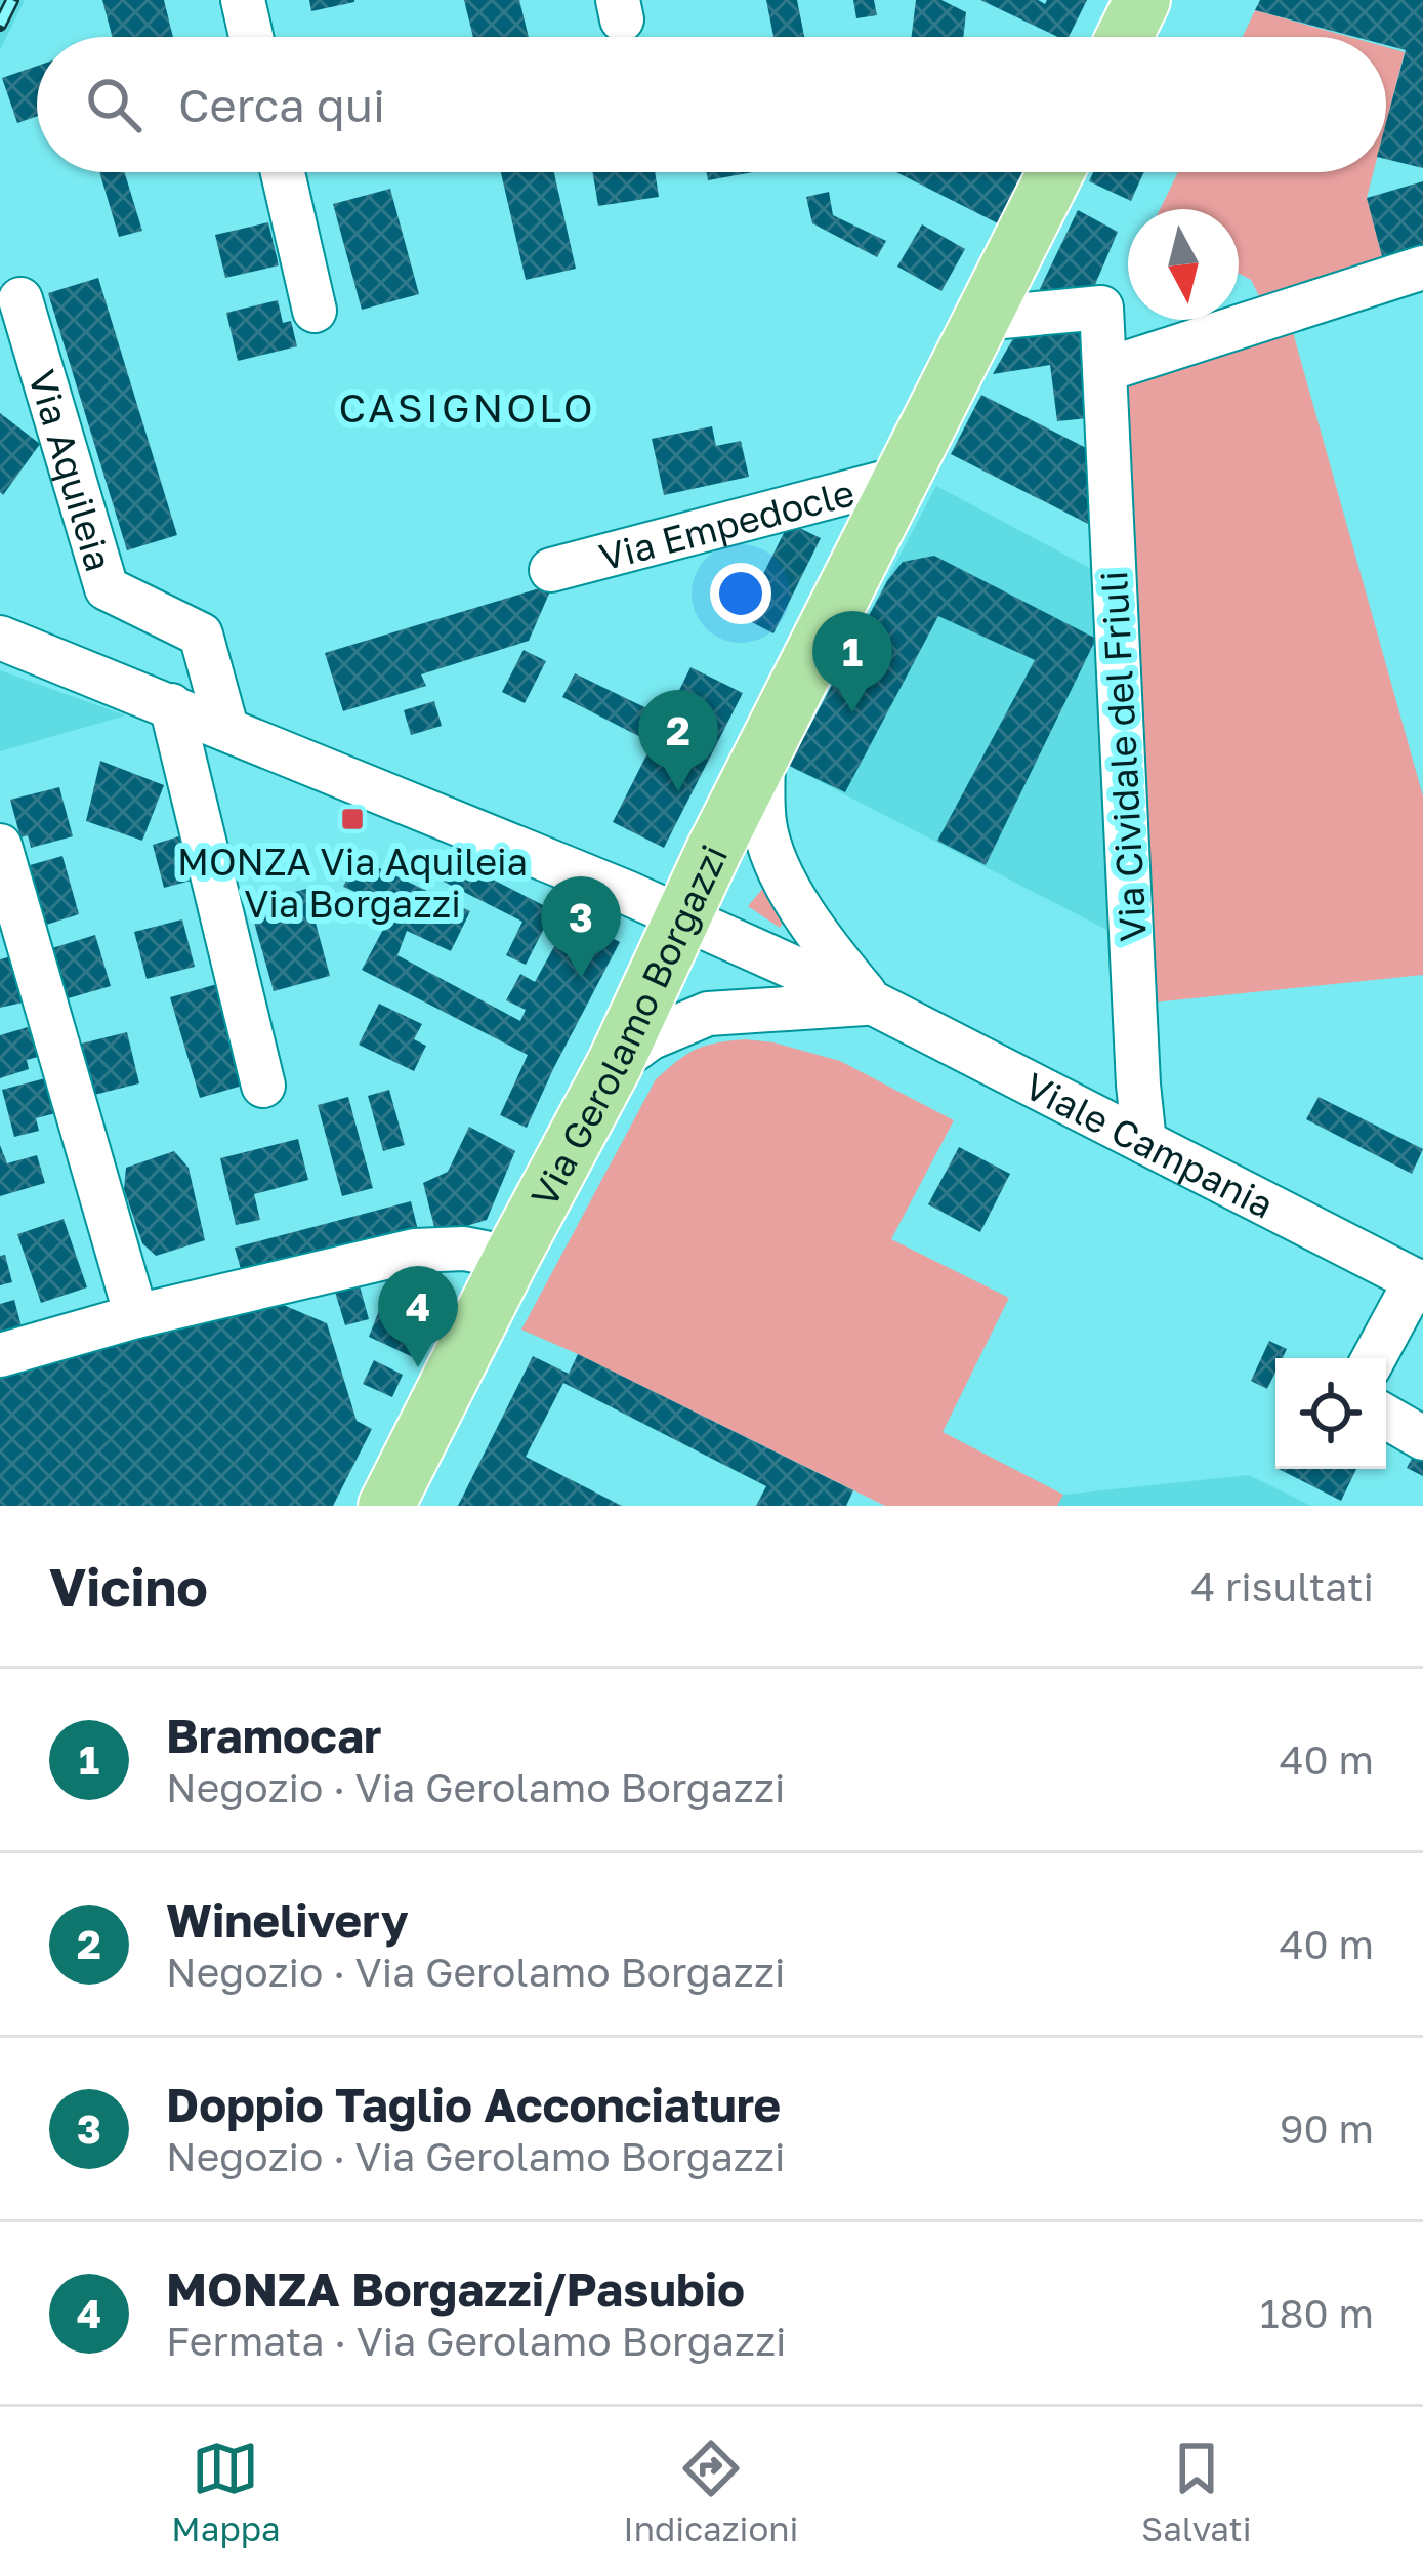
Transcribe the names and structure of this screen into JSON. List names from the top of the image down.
{
  "streets": {
    "main road": ["Via Gerolamo Borgazzi"],
    "street": [
      "Via Aquileia",
      "Via Empedocle",
      "Via Cividale del Friuli",
      "Viale Campania"
    ]
  },
  "crossings": [
    ["Via Empedocle", "Via Gerolamo Borgazzi"],
    ["Via Cividale del Friuli", "Via Gerolamo Borgazzi"],
    ["Via Cividale del Friuli", "Viale Campania"],
    ["Via Gerolamo Borgazzi", "Viale Campania"]
  ],
  "districts": ["CASIGNOLO"],
  "places": {
    "transit": ["MONZA Via Aquileia Via Borgazzi"]
  },
  "north": "bottom",
  "page": {
    "search": "Cerca qui",
    "pins": [
      "1",
      "2",
      "3",
      "4"
    ],
    "heading": ["Vicino", "4 risultati"],
    "list": [
      {
        "mark": "1",
        "name": "Bramocar",
        "note": "Negozio · Via Gerolamo Borgazzi",
        "value": "40 m"
      },
      {
        "mark": "2",
        "name": "Winelivery",
        "note": "Negozio · Via Gerolamo Borgazzi",
        "value": "40 m"
      },
      {
        "mark": "3",
        "name": "Doppio Taglio Acconciature",
        "note": "Negozio · Via Gerolamo Borgazzi",
        "value": "90 m"
      },
      {
        "mark": "4",
        "name": "MONZA Borgazzi/Pasubio",
        "note": "Fermata · Via Gerolamo Borgazzi",
        "value": "180 m"
      }
    ],
    "nav": ["Mappa", "Indicazioni", "Salvati"]
  }
}
